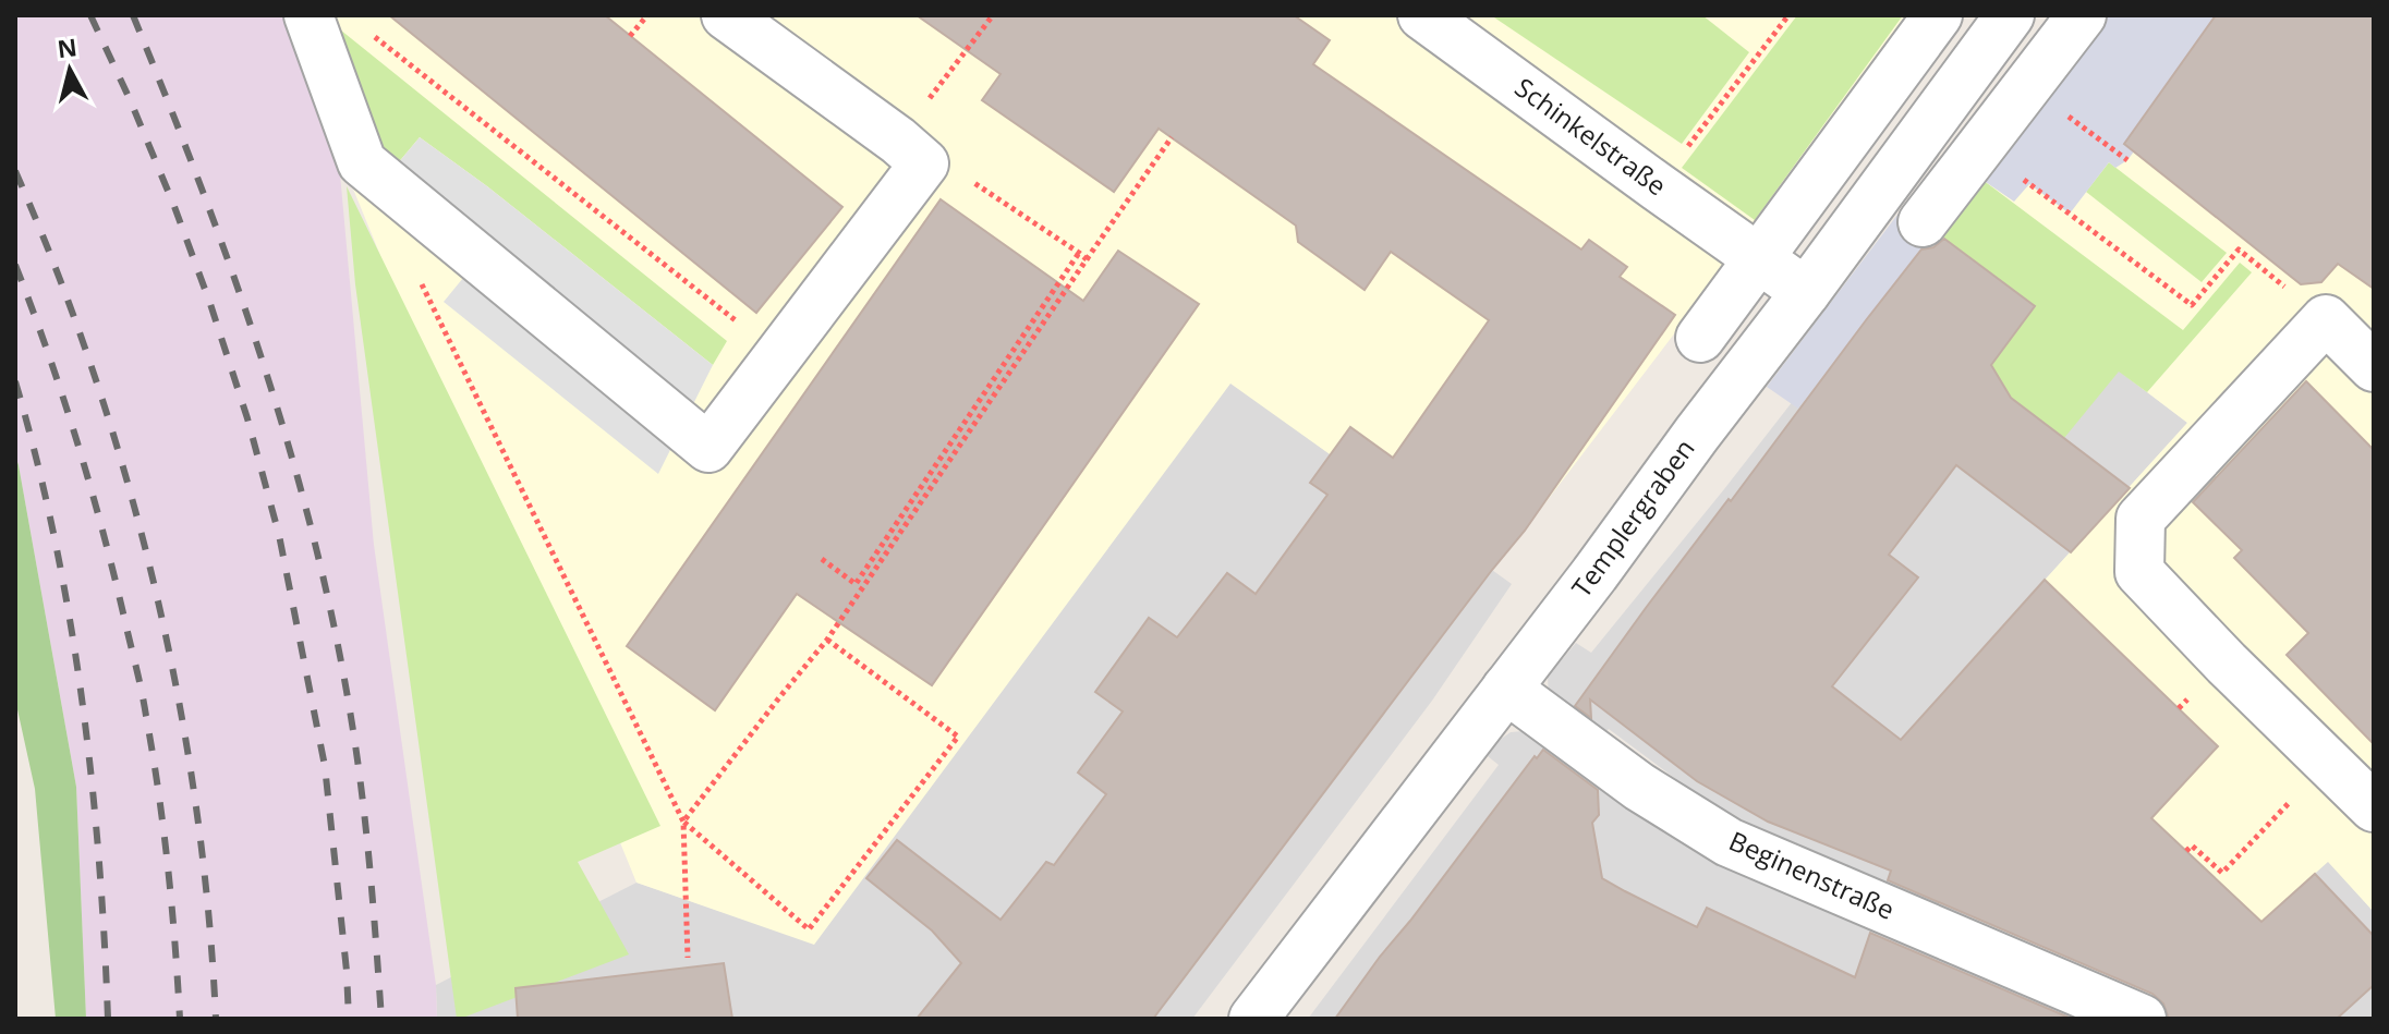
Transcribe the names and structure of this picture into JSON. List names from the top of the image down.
{
  "streets": {
    "street": ["Schinkelstraße", "Templergraben", "Beginenstraße"]
  },
  "crossings": [
    ["Schinkelstraße", "Templergraben"],
    ["Templergraben", "Beginenstraße"]
  ],
  "north": "top"
}
